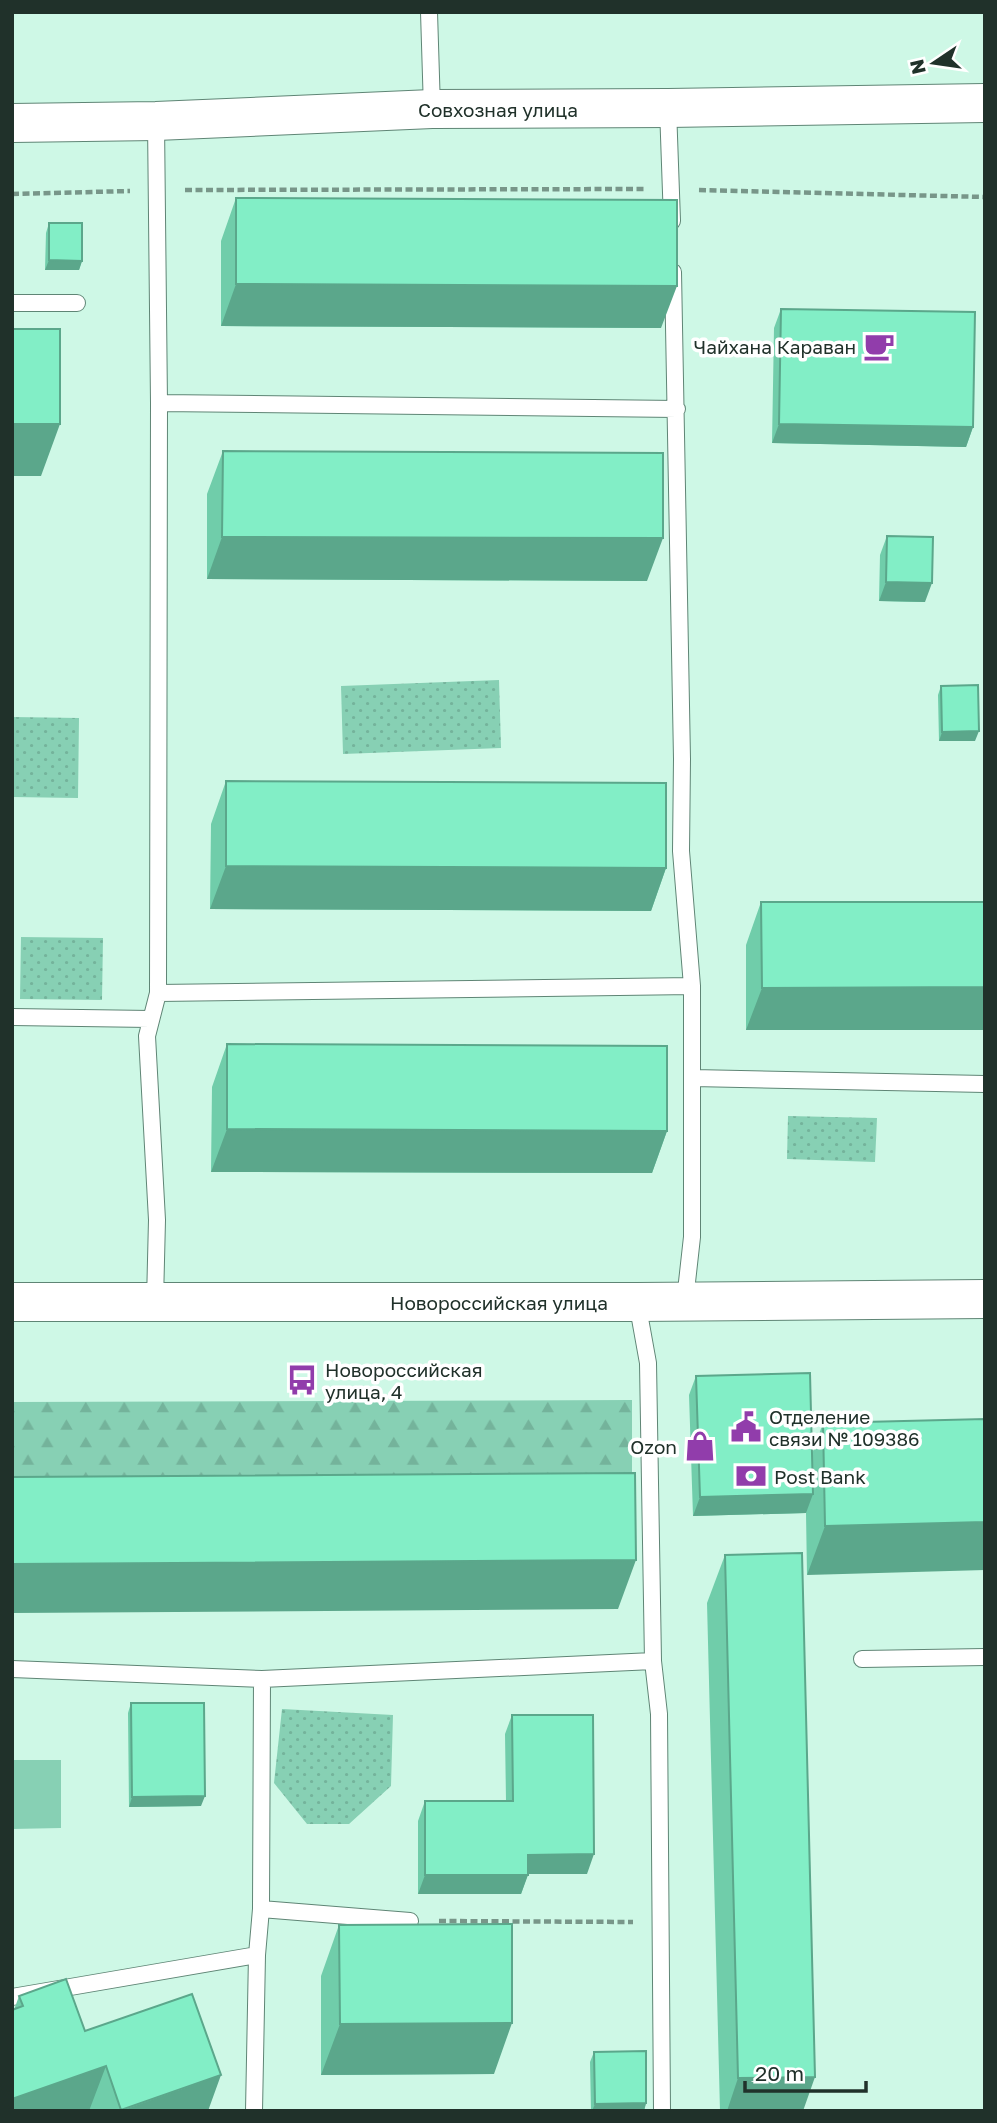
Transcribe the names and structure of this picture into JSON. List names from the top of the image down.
{
  "streets": {
    "street": ["Совхозная улица", "Новороссийская улица"]
  },
  "places": {
    "cafe": ["Чайхана Караван"],
    "bus stop": ["Новороссийская улица, 4"],
    "public building": ["Отделение связи № 109386"],
    "shop": ["Ozon"],
    "bank": ["Post Bank"]
  },
  "scale_bar": "20 m",
  "north": "left"
}
